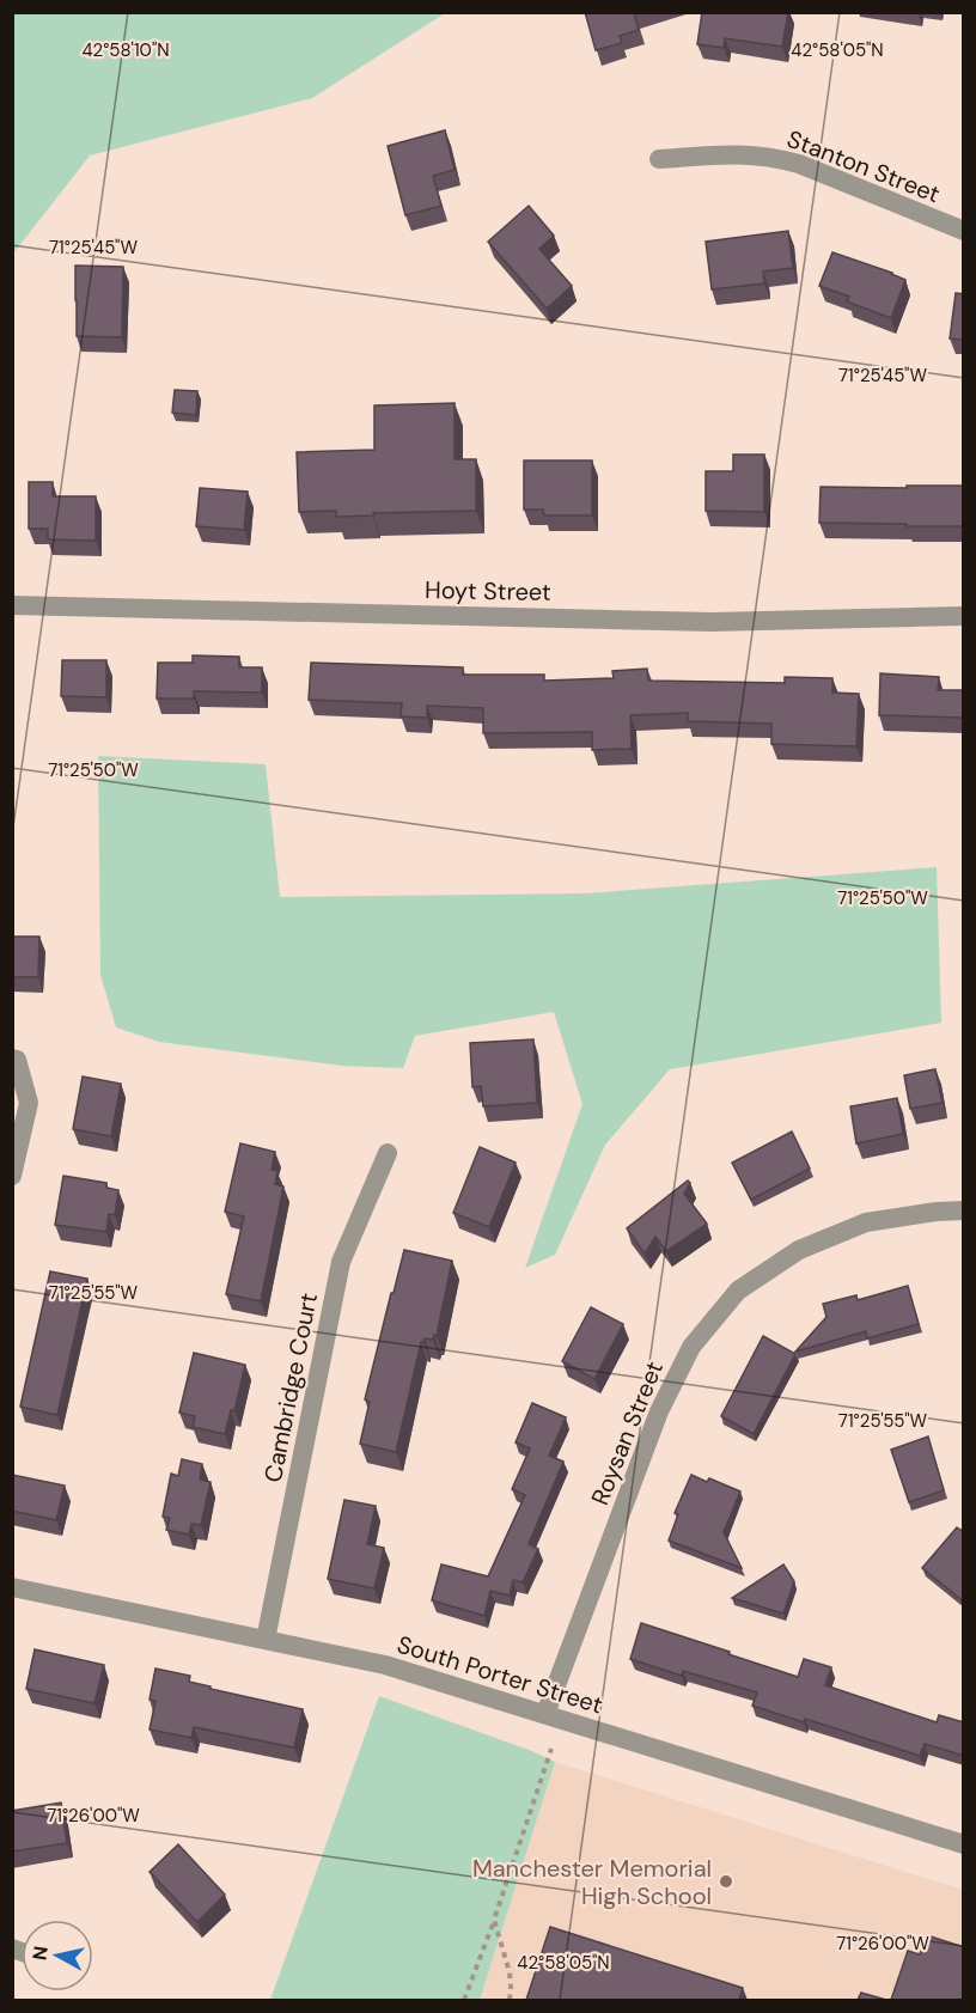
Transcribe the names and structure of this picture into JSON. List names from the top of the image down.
{
  "streets": {
    "street": [
      "Stanton Street",
      "Hoyt Street",
      "Cambridge Court",
      "Roysan Street",
      "South Porter Street"
    ]
  },
  "crossings": [
    ["Cambridge Court", "South Porter Street"],
    ["Roysan Street", "South Porter Street"]
  ],
  "places": ["Manchester Memorial High School"],
  "north": "left",
  "coordinates": [
    "42°58'10\"N",
    "42°58'05\"N",
    "71°25'45\"W",
    "71°25'50\"W",
    "71°25'55\"W",
    "71°26'00\"W"
  ]
}
